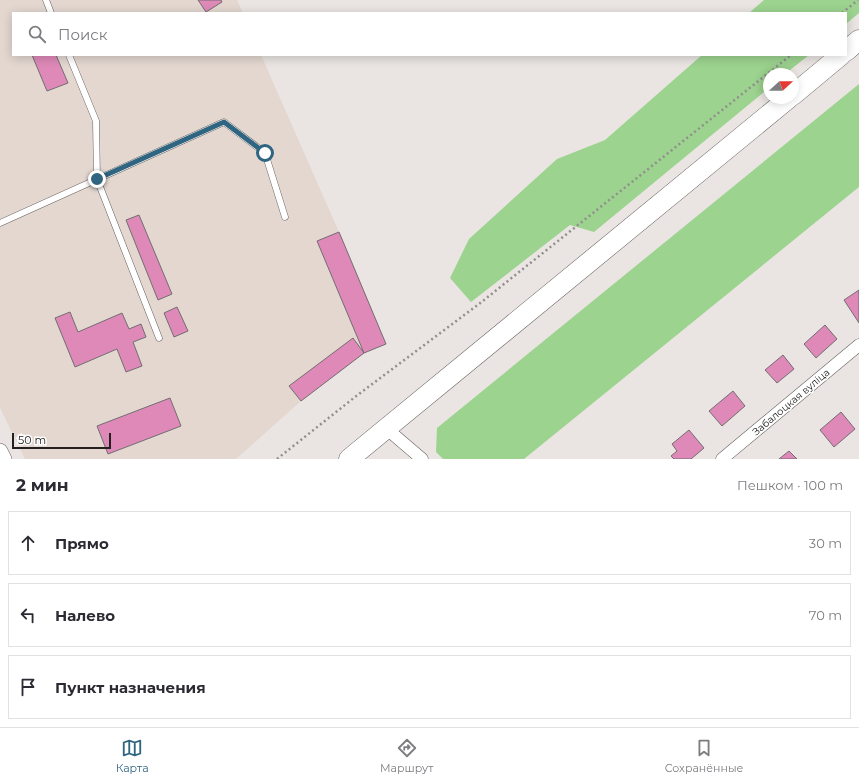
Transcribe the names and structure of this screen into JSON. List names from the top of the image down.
{
  "streets": {
    "street": ["Забалоцкая вуліца"]
  },
  "scale_bar": "50 m",
  "north": "right",
  "page": {
    "search": "Поиск",
    "scale": "50 m",
    "heading": ["2 мин", "Пешком · 100 m"],
    "list": [
      ["Прямо", "30 m"],
      ["Налево", "70 m"],
      "Пункт назначения"
    ],
    "nav": ["Карта", "Маршрут", "Сохранённые"]
  }
}
